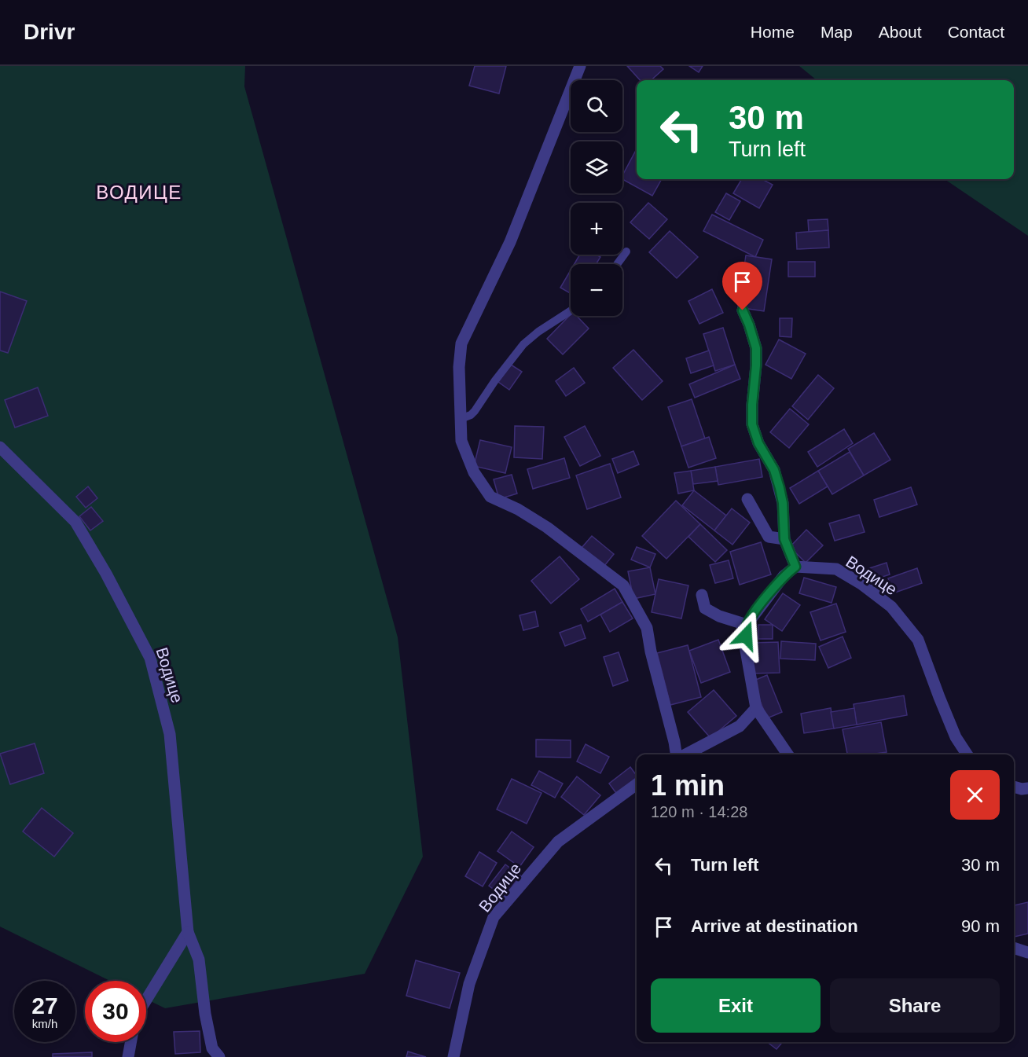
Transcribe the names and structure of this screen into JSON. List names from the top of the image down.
{
  "streets": {
    "street": ["Водице"]
  },
  "districts": ["ВОДИЦЕ"],
  "page": {
    "header": "Drivr",
    "nav": [
      "Home",
      "Map",
      "About",
      "Contact"
    ],
    "map_buttons": ["+", "−"],
    "turn": ["30 m", "Turn left"],
    "heading": ["1 min", "120 m · 14:28"],
    "list": [
      {
        "name": "Turn left",
        "value": "30 m"
      },
      {
        "name": "Arrive at destination",
        "value": "90 m"
      }
    ],
    "buttons": ["Exit", "Share"],
    "speed": "27 km/h",
    "limit": "30"
  }
}
